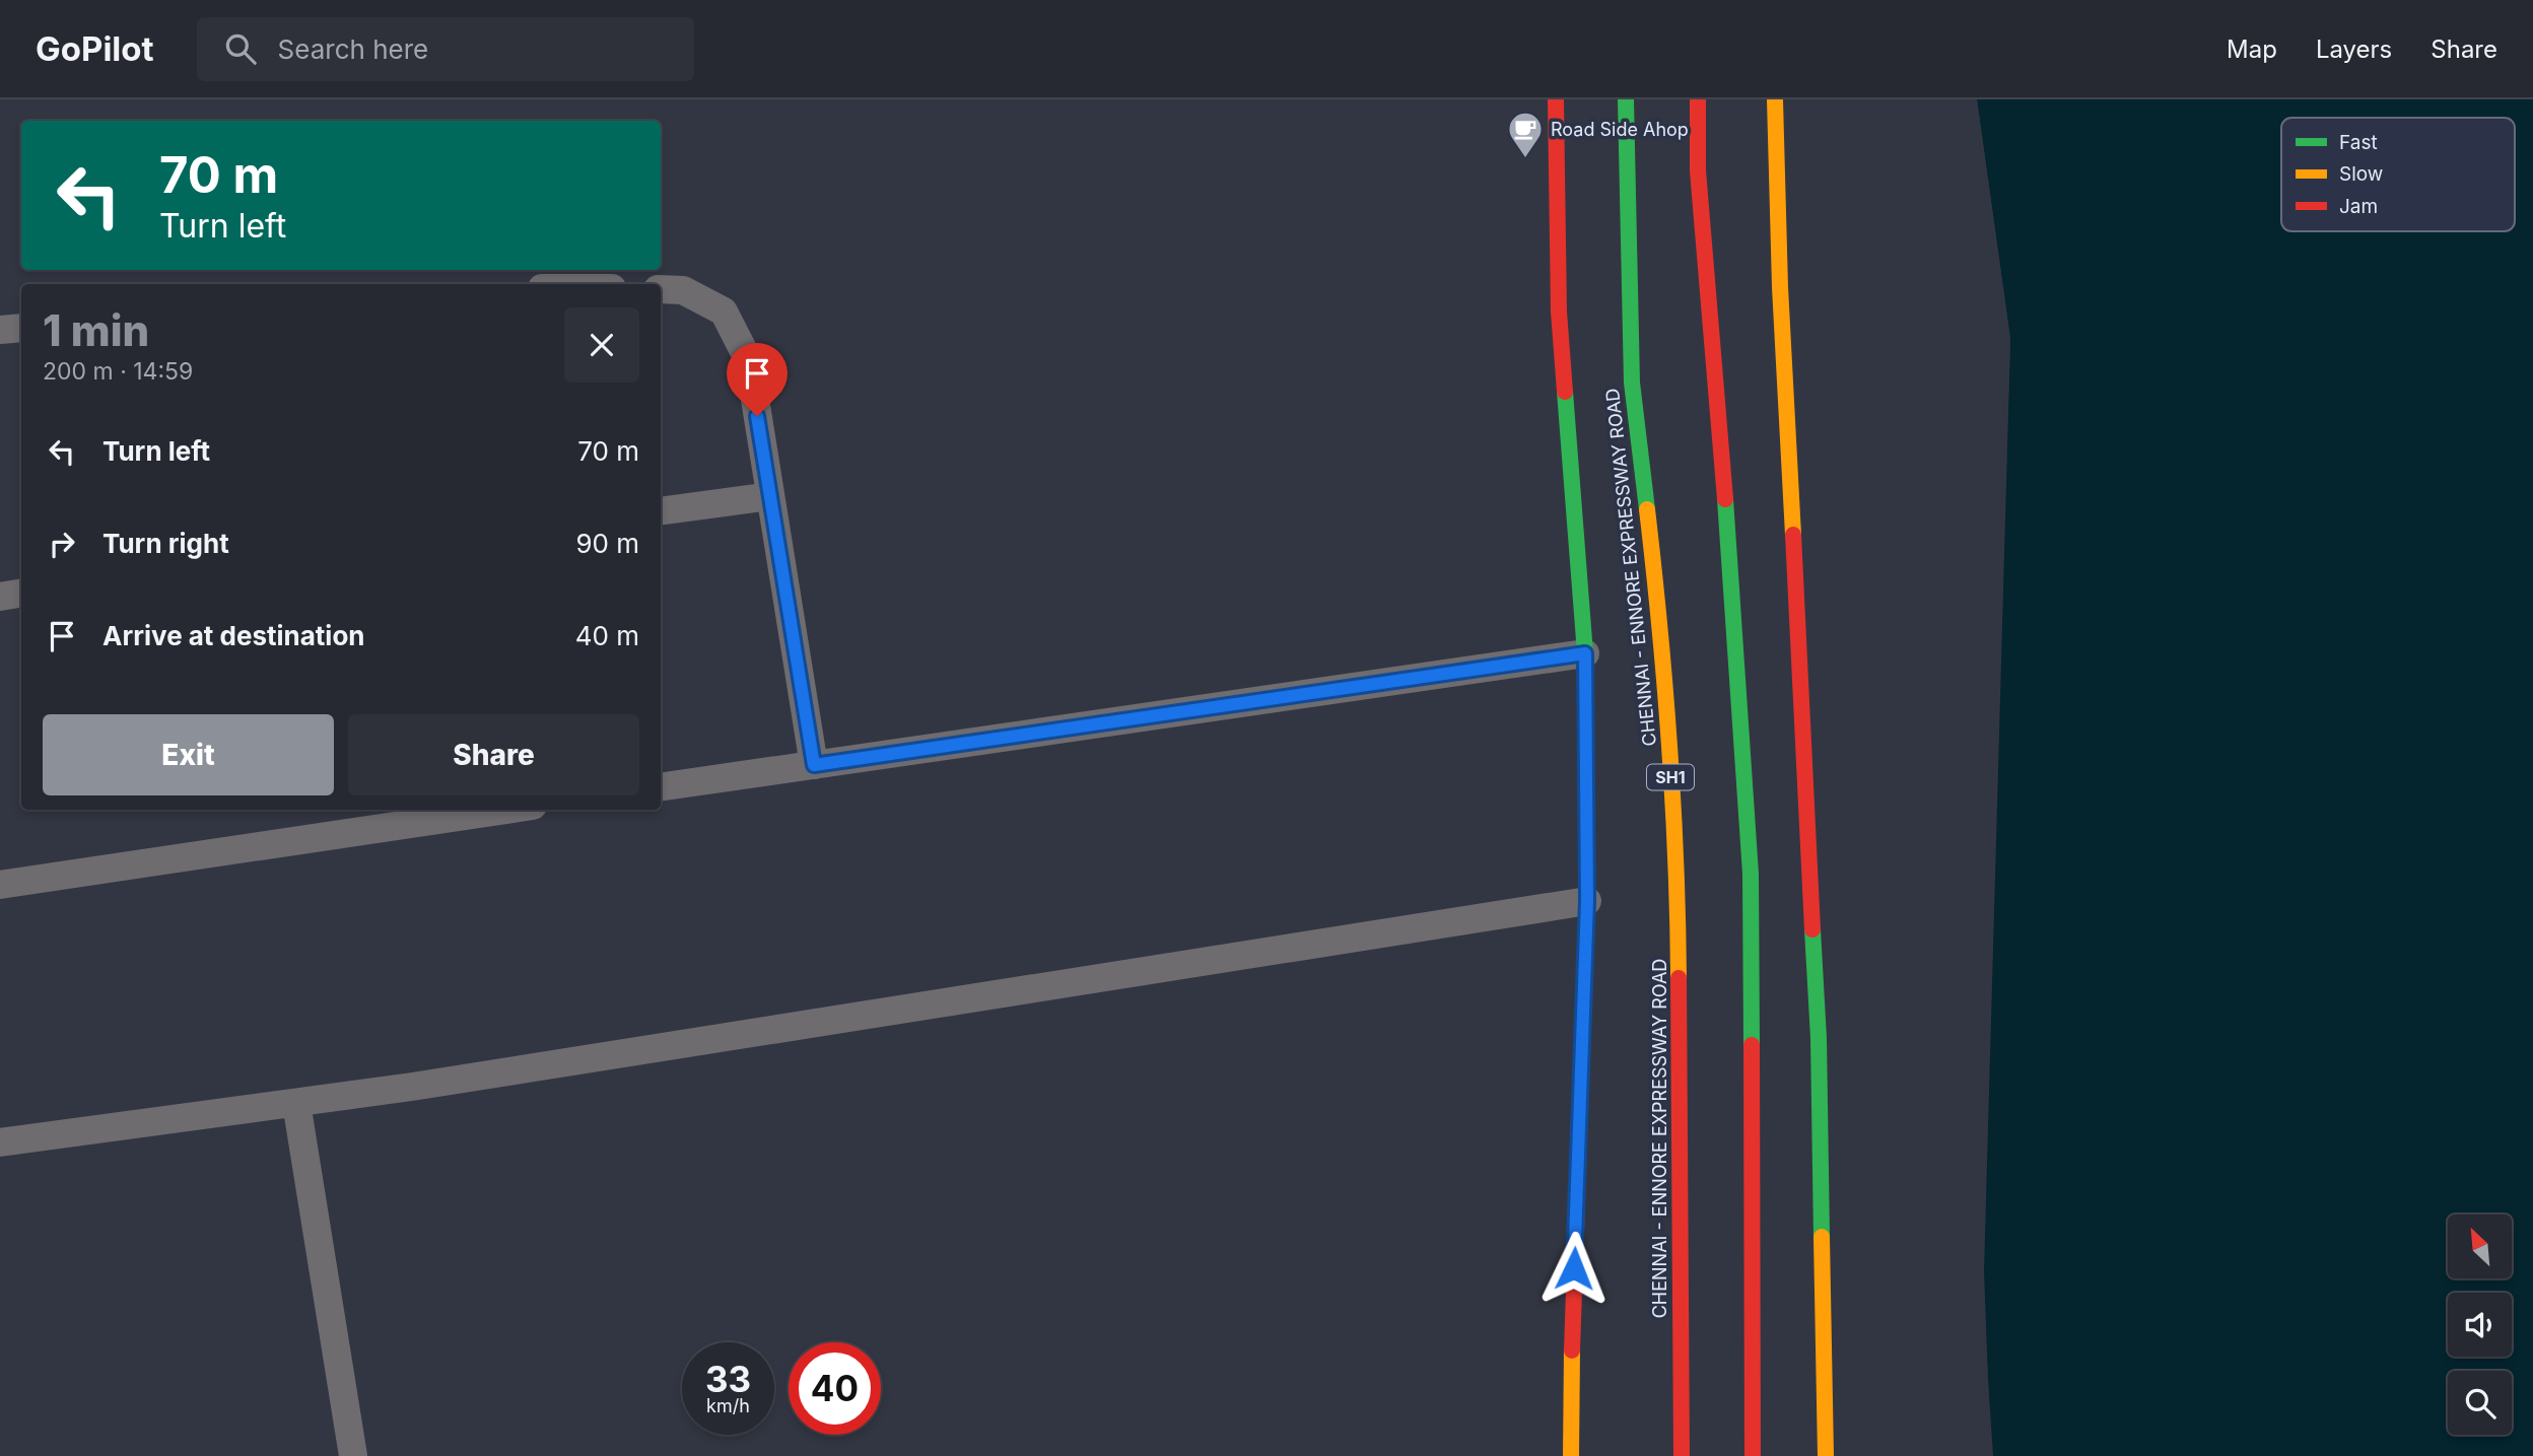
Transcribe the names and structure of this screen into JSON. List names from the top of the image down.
{
  "streets": {
    "street": ["CHENNAI - ENNORE EXPRESSWAY ROAD", "SH1"]
  },
  "places": {
    "cafe": ["Road Side Ahop"]
  },
  "legend": ["Fast", "Slow", "Jam"],
  "north": "top left",
  "page": {
    "header": "GoPilot",
    "search": "Search here",
    "nav": ["Map", "Layers", "Share"],
    "turn": ["70 m", "Turn left"],
    "heading": ["1 min", "200 m · 14:59"],
    "list": [
      {
        "name": "Turn left",
        "value": "70 m"
      },
      {
        "name": "Turn right",
        "value": "90 m"
      },
      {
        "name": "Arrive at destination",
        "value": "40 m"
      }
    ],
    "buttons": ["Exit", "Share"],
    "speed": "33 km/h",
    "limit": "40"
  }
}
